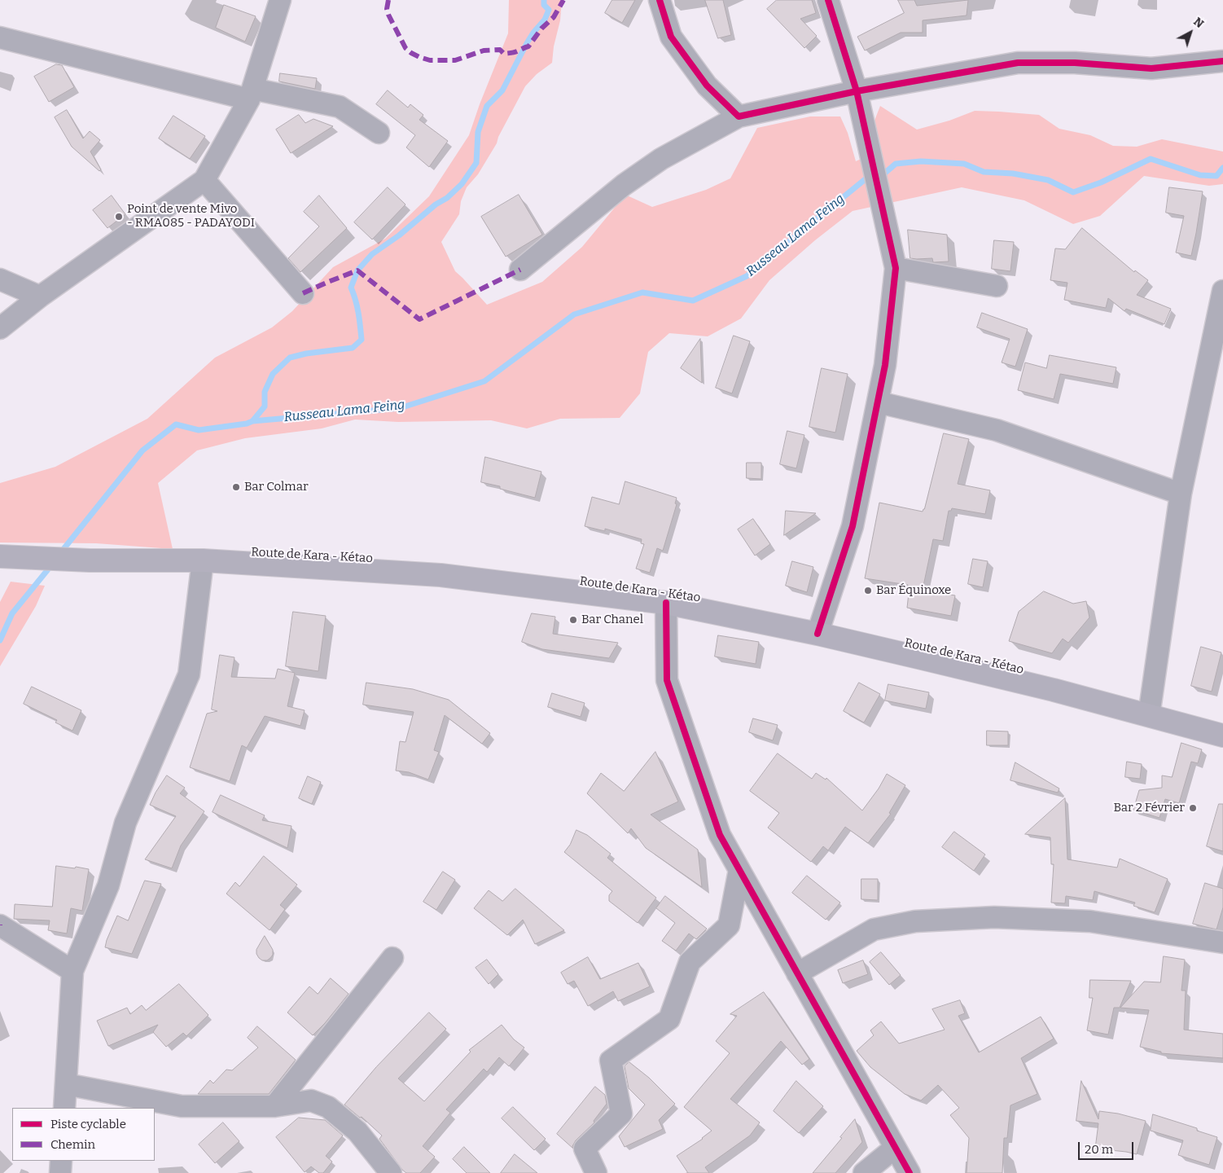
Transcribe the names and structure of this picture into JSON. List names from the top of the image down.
{
  "streets": {
    "main road": ["Route de Kara - Kétao"]
  },
  "water": ["Russeau Lama Feing"],
  "places": [
    "Point de vente Mivo - RMA085 - PADAYODI",
    "Bar Colmar",
    "Bar Équinoxe",
    "Bar Chanel",
    "Bar 2 Février"
  ],
  "legend": ["Piste cyclable", "Chemin"],
  "scale_bar": "20 m",
  "north": "top right"
}
